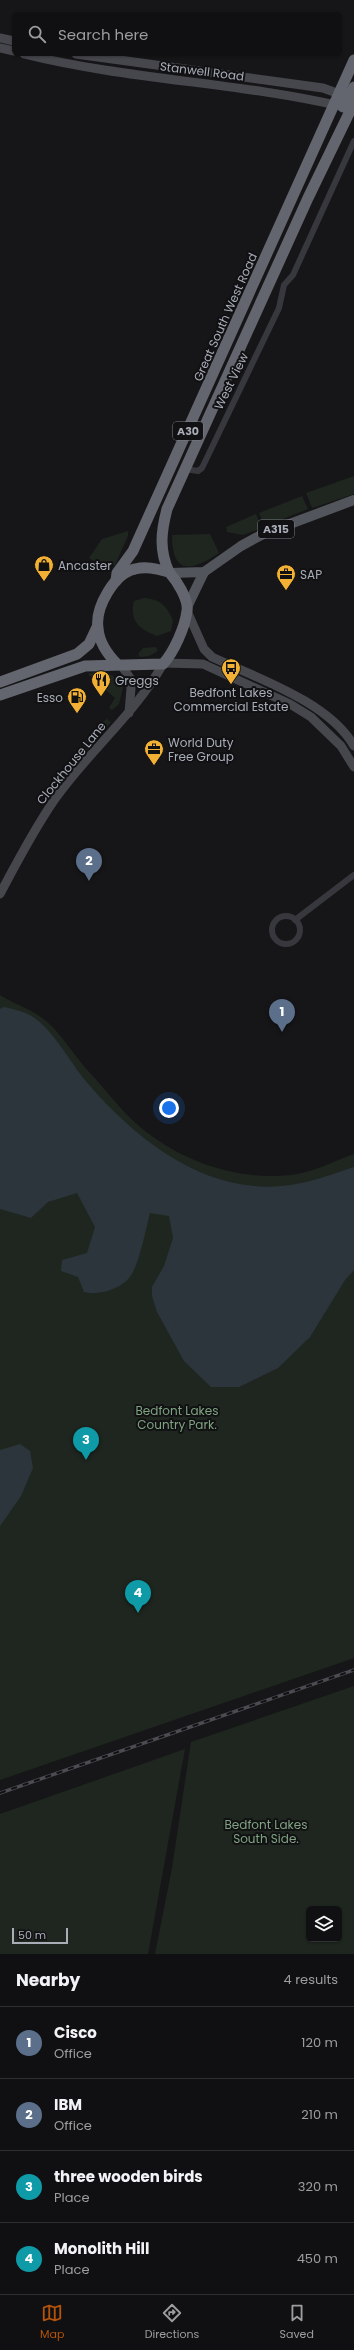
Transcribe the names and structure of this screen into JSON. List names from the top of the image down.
{
  "streets": {
    "highway": ["Great South West Road", "A30"],
    "main road": ["A315"],
    "street": ["Stanwell Road", "West View", "Clockhouse Lane"]
  },
  "crossings": [
    ["Stanwell Road", "Great South West Road"],
    ["Great South West Road", "West View"],
    ["Great South West Road", "A315"],
    ["Great South West Road", "Clockhouse Lane"],
    ["A315", "Clockhouse Lane"]
  ],
  "parks": ["Bedfont Lakes Country Park.", "Bedfont Lakes South Side."],
  "places": {
    "shop": ["Ancaster"],
    "office": ["SAP", "World Duty Free Group"],
    "bus stop": ["Bedfont Lakes Commercial Estate"],
    "restaurant": ["Greggs"],
    "fuel station": ["Esso"]
  },
  "scale_bar": "50 m",
  "page": {
    "search": "Search here",
    "pins": [
      "2",
      "1",
      "3",
      "4"
    ],
    "scale": "50 m",
    "heading": ["Nearby", "4 results"],
    "list": [
      {
        "mark": "1",
        "name": "Cisco",
        "note": "Office",
        "value": "120 m"
      },
      {
        "mark": "2",
        "name": "IBM",
        "note": "Office",
        "value": "210 m"
      },
      {
        "mark": "3",
        "name": "three wooden birds",
        "note": "Place",
        "value": "320 m"
      },
      {
        "mark": "4",
        "name": "Monolith Hill",
        "note": "Place",
        "value": "450 m"
      }
    ],
    "nav": ["Map", "Directions", "Saved"]
  }
}
